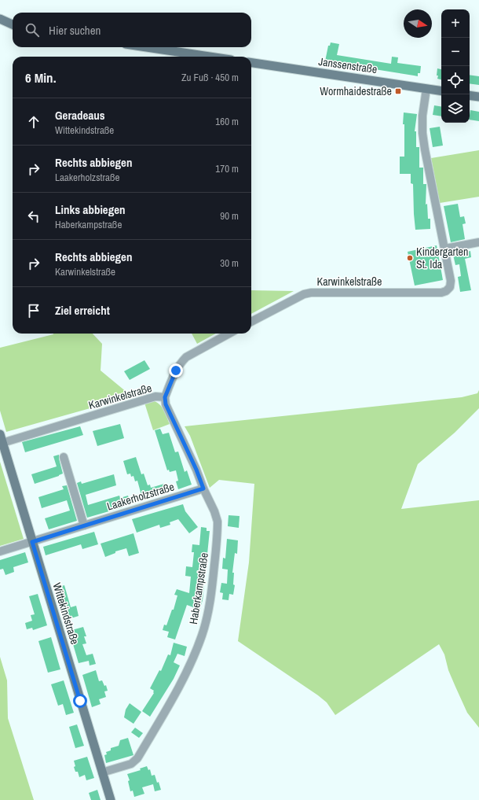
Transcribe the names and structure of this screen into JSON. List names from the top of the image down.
{
  "streets": {
    "main road": ["Janssenstraße", "Wittekindstraße"],
    "street": ["Karwinkelstraße", "Laakerholzstraße", "Haberkampstraße"]
  },
  "crossings": [
    ["Karwinkelstraße", "Haberkampstraße"],
    ["Karwinkelstraße", "Wittekindstraße"],
    ["Laakerholzstraße", "Haberkampstraße"],
    ["Laakerholzstraße", "Wittekindstraße"],
    ["Haberkampstraße", "Wittekindstraße"]
  ],
  "places": {
    "transit": ["Wormhaidestraße"],
    "other": ["Kindergarten St. Ida"]
  },
  "north": "right",
  "page": {
    "map_buttons": ["+", "−"],
    "search": "Hier suchen",
    "heading": ["6 Min.", "Zu Fuß · 450 m"],
    "list": [
      ["Geradeaus", "Wittekindstraße", "160 m"],
      ["Rechts abbiegen", "Laakerholzstraße", "170 m"],
      ["Links abbiegen", "Haberkampstraße", "90 m"],
      ["Rechts abbiegen", "Karwinkelstraße", "30 m"],
      "Ziel erreicht"
    ]
  }
}
